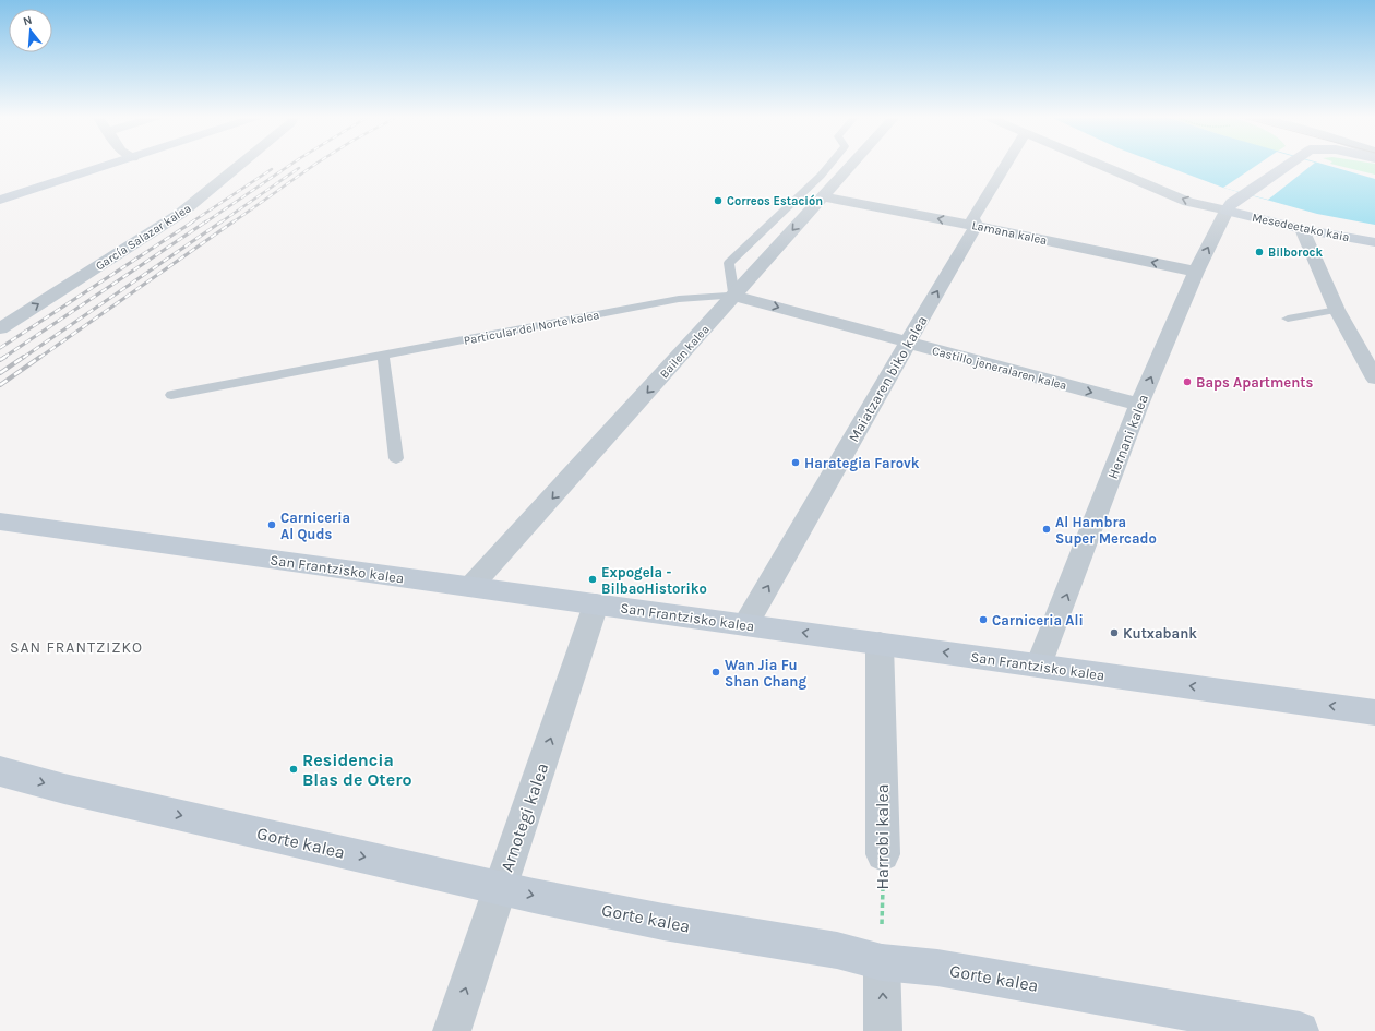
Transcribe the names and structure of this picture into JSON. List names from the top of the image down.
{
  "streets": {
    "street": [
      "Mesedeetako kaia",
      "Lamana kalea",
      "García Salazar kalea",
      "Bailen kalea",
      "Castillo jeneralaren kalea",
      "Maiatzaren biko kalea",
      "Hernani kalea",
      "San Frantzisko kalea",
      "Arnotegi kalea",
      "Harrobi kalea",
      "Gorte kalea"
    ],
    "lane": ["Particular del Norte kalea"]
  },
  "crossings": [
    ["Mesedeetako kaia", "Hernani kalea"],
    ["Lamana kalea", "Bailen kalea"],
    ["Lamana kalea", "Maiatzaren biko kalea"],
    ["Lamana kalea", "Hernani kalea"],
    ["Particular del Norte kalea", "Bailen kalea"],
    ["Particular del Norte kalea", "Castillo jeneralaren kalea"],
    ["Bailen kalea", "Castillo jeneralaren kalea"],
    ["Bailen kalea", "San Frantzisko kalea"],
    ["Castillo jeneralaren kalea", "Maiatzaren biko kalea"],
    ["Castillo jeneralaren kalea", "Hernani kalea"],
    ["Maiatzaren biko kalea", "San Frantzisko kalea"],
    ["Hernani kalea", "San Frantzisko kalea"],
    ["San Frantzisko kalea", "Arnotegi kalea"],
    ["San Frantzisko kalea", "Harrobi kalea"],
    ["Arnotegi kalea", "Gorte kalea"],
    ["Harrobi kalea", "Gorte kalea"]
  ],
  "one_way": [
    "Bailen kalea",
    "Castillo jeneralaren kalea",
    "Maiatzaren biko kalea",
    "Hernani kalea",
    "San Frantzisko kalea",
    "Arnotegi kalea",
    "Gorte kalea"
  ],
  "districts": ["SAN FRANTZIZKO"],
  "places": [
    "Correos Estación",
    "Bilborock",
    "Baps Apartments",
    "Harategia Farovk",
    "Carniceria Al Quds",
    "Al Hambra Super Mercado",
    "Expogela - BilbaoHistoriko",
    "Carniceria Ali",
    "Kutxabank",
    "Wan Jia Fu Shan Chang",
    "Residencia Blas de Otero"
  ],
  "north": "top"
}
